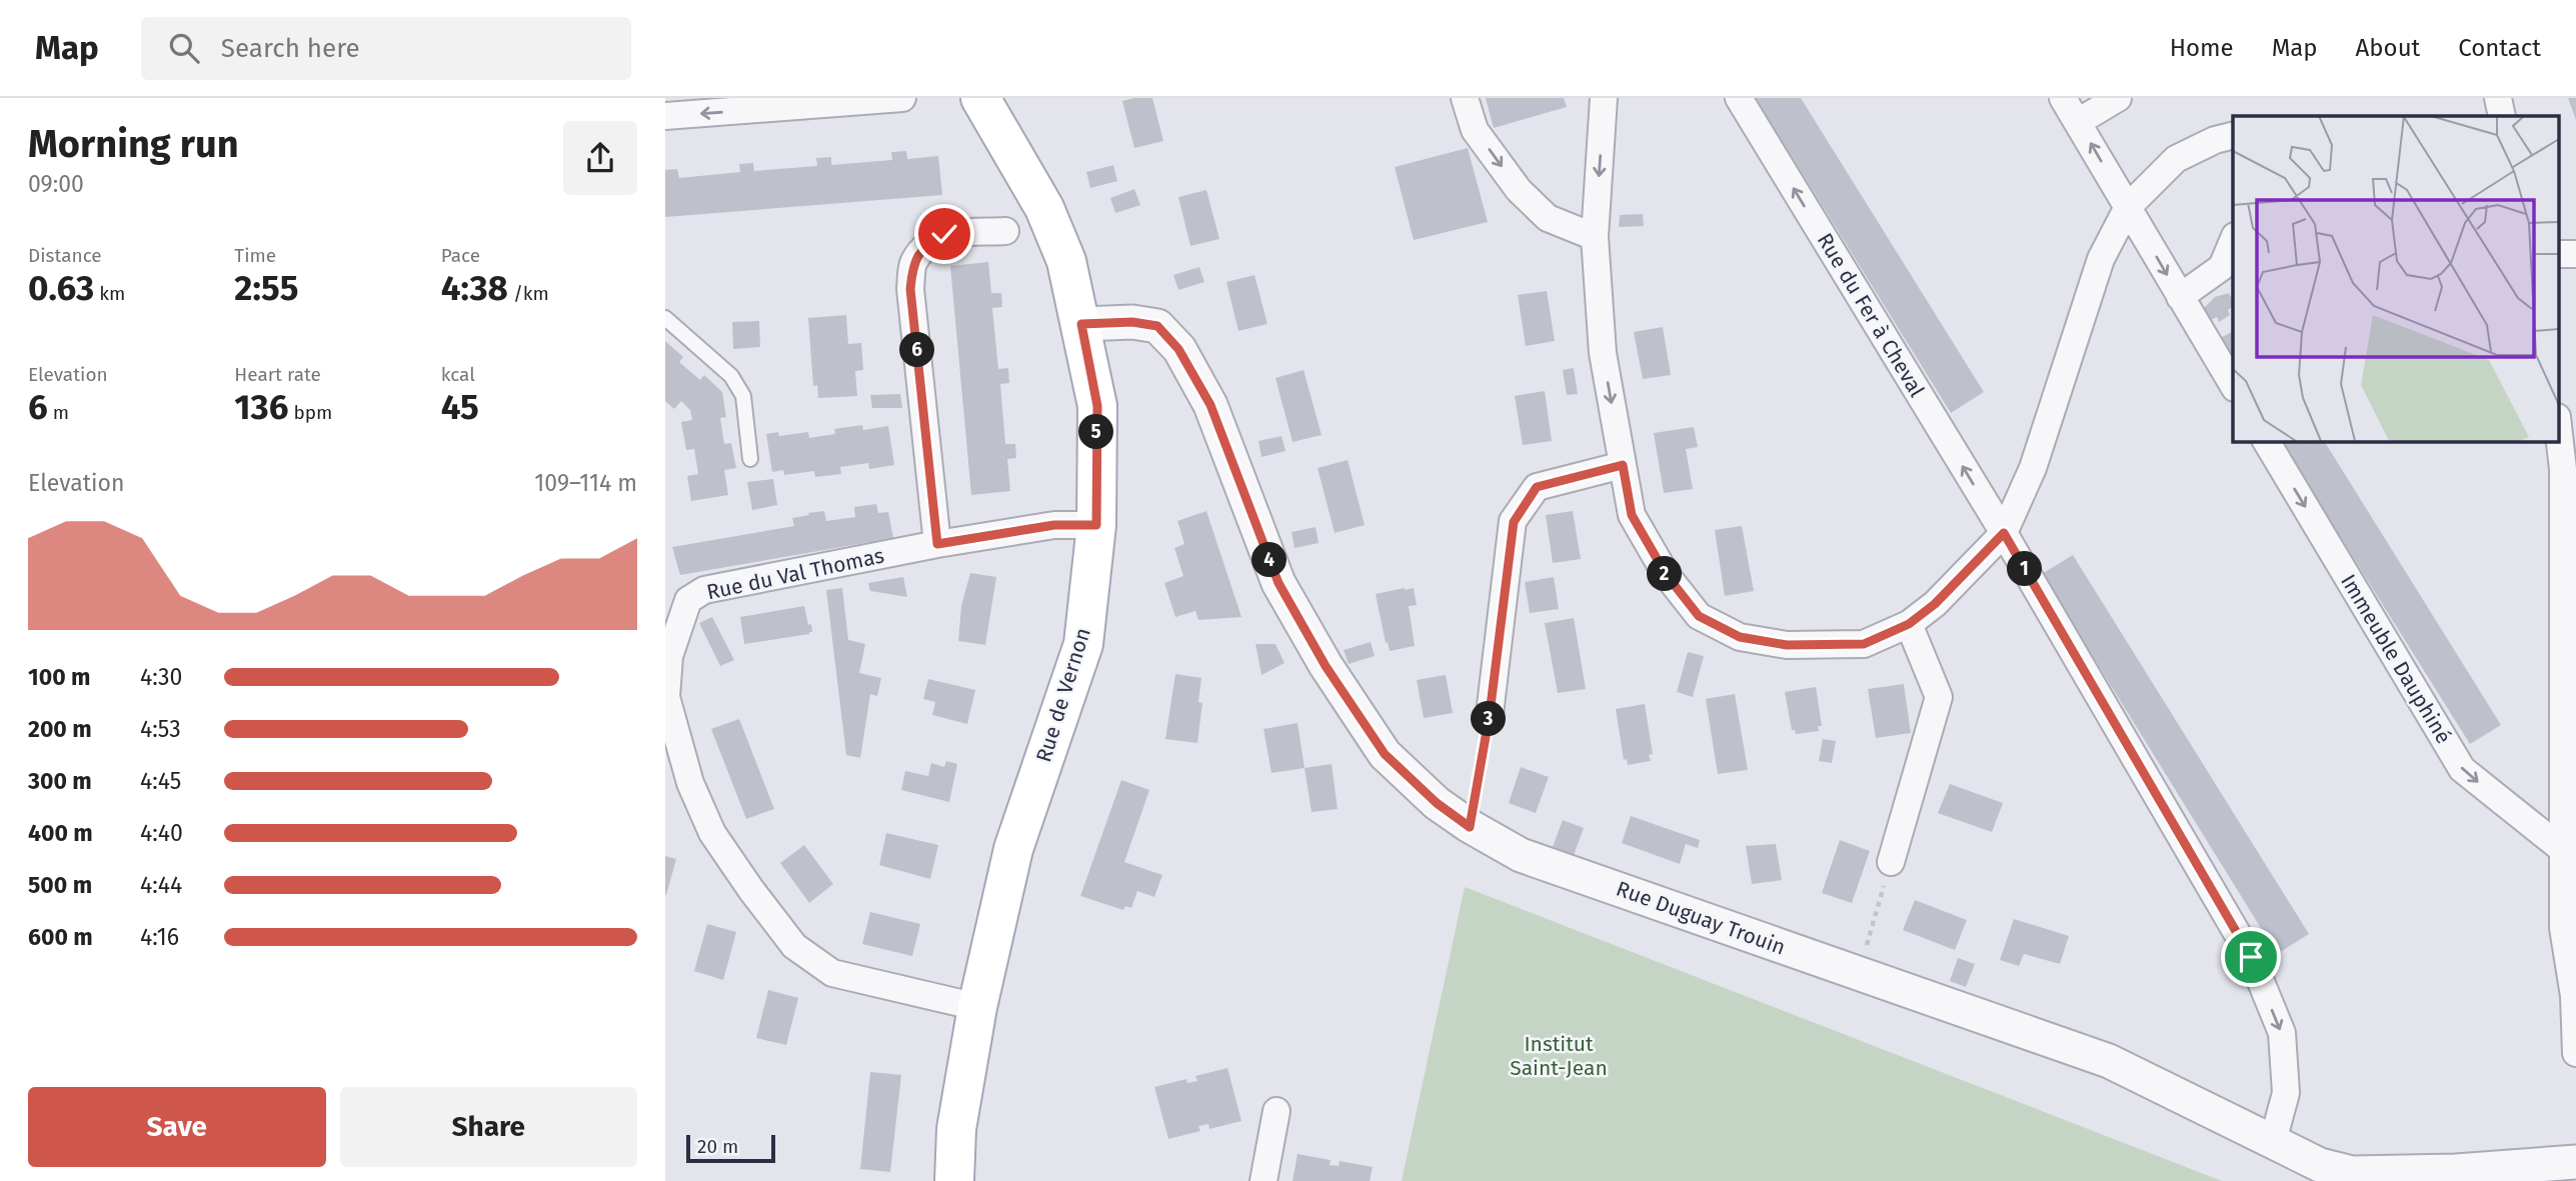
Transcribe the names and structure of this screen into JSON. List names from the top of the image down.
{
  "streets": {
    "main road": ["Rue de Vernon"],
    "street": [
      "Rue du Fer à Cheval",
      "Rue du Val Thomas",
      "Immeuble Dauphiné",
      "Rue Duguay Trouin"
    ]
  },
  "crossings": [
    ["Rue du Fer à Cheval", "Rue Duguay Trouin"],
    ["Rue du Val Thomas", "Rue de Vernon"],
    ["Rue de Vernon", "Rue Duguay Trouin"]
  ],
  "one_way": ["Immeuble Dauphiné"],
  "parks": ["Institut Saint-Jean"],
  "scale_bar": "20 m",
  "page": {
    "header": "Map",
    "search": "Search here",
    "nav": [
      "Home",
      "Map",
      "About",
      "Contact"
    ],
    "heading": ["Morning run", "09:00"],
    "stats": [
      ["Distance", "0.63 km"],
      ["Time", "2:55"],
      ["Pace", "4:38 /km"],
      ["Elevation", "6 m"],
      ["Heart rate", "136 bpm"],
      ["kcal", "45"]
    ],
    "pins": [
      "6",
      "5",
      "4",
      "1",
      "2",
      "3"
    ],
    "chart": ["Elevation", "109–114 m"],
    "list": [
      {
        "name": "100 m",
        "note": "4:30"
      },
      {
        "name": "200 m",
        "note": "4:53"
      },
      {
        "name": "300 m",
        "note": "4:45"
      },
      {
        "name": "400 m",
        "note": "4:40"
      },
      {
        "name": "500 m",
        "note": "4:44"
      },
      {
        "name": "600 m",
        "note": "4:16"
      }
    ],
    "buttons": ["Save", "Share"],
    "scale": "20 m"
  }
}
